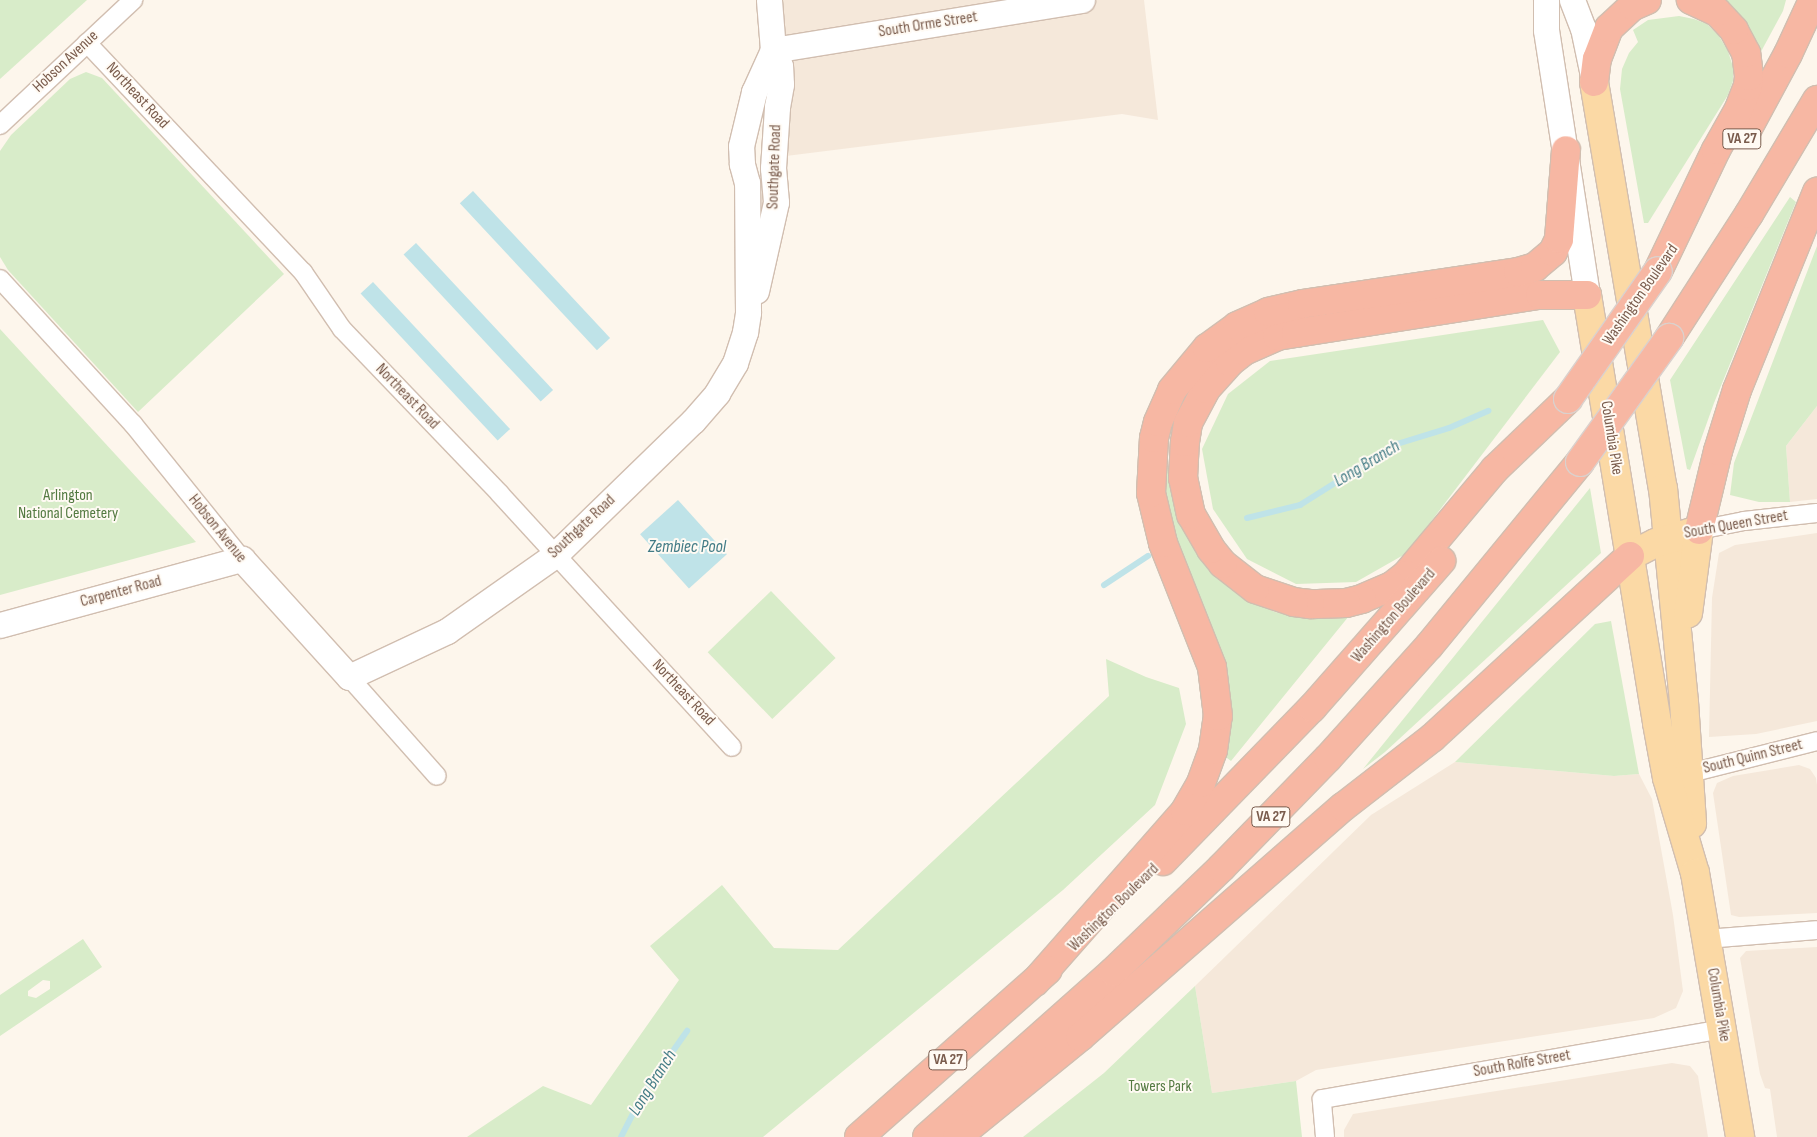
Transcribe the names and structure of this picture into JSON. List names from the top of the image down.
{
  "streets": {
    "highway": ["VA 27", "Washington Boulevard"],
    "main road": ["Columbia Pike", "South Queen Street"],
    "street": [
      "South Orme Street",
      "Hobson Avenue",
      "Northeast Road",
      "Southgate Road",
      "Carpenter Road",
      "South Quinn Street",
      "South Rolfe Street"
    ]
  },
  "crossings": [
    ["South Orme Street", "Southgate Road"],
    ["Hobson Avenue", "Northeast Road"],
    ["Hobson Avenue", "Southgate Road"],
    ["Hobson Avenue", "Carpenter Road"],
    ["Northeast Road", "Southgate Road"],
    ["Columbia Pike", "South Queen Street"],
    ["Columbia Pike", "South Quinn Street"],
    ["Columbia Pike", "South Rolfe Street"]
  ],
  "water": ["Long Branch", "Zembiec Pool"],
  "parks": ["Arlington National Cemetery", "Towers Park"]
}
